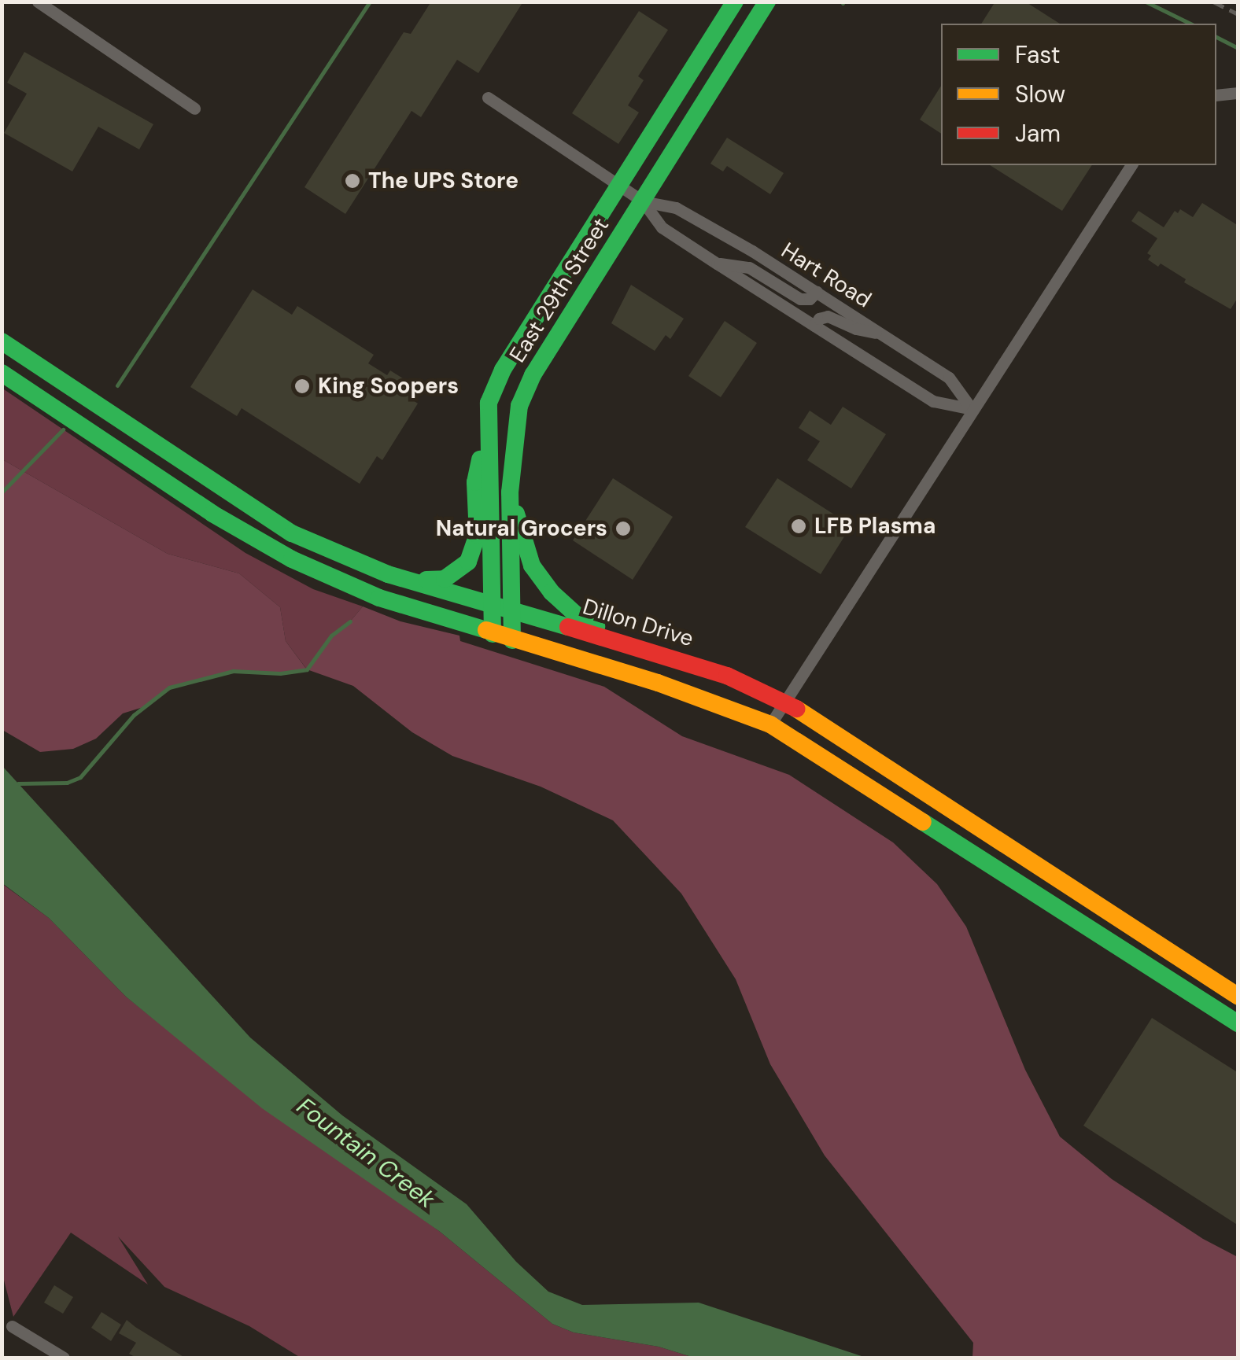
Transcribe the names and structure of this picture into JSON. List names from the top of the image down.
{
  "streets": {
    "main road": ["East 29th Street", "Dillon Drive"],
    "street": ["Hart Road"]
  },
  "crossings": [
    ["Hart Road", "East 29th Street"],
    ["East 29th Street", "Dillon Drive"]
  ],
  "water": ["Fountain Creek"],
  "places": [
    "The UPS Store",
    "King Soopers",
    "LFB Plasma",
    "Natural Grocers"
  ],
  "legend": ["Fast", "Slow", "Jam"]
}
